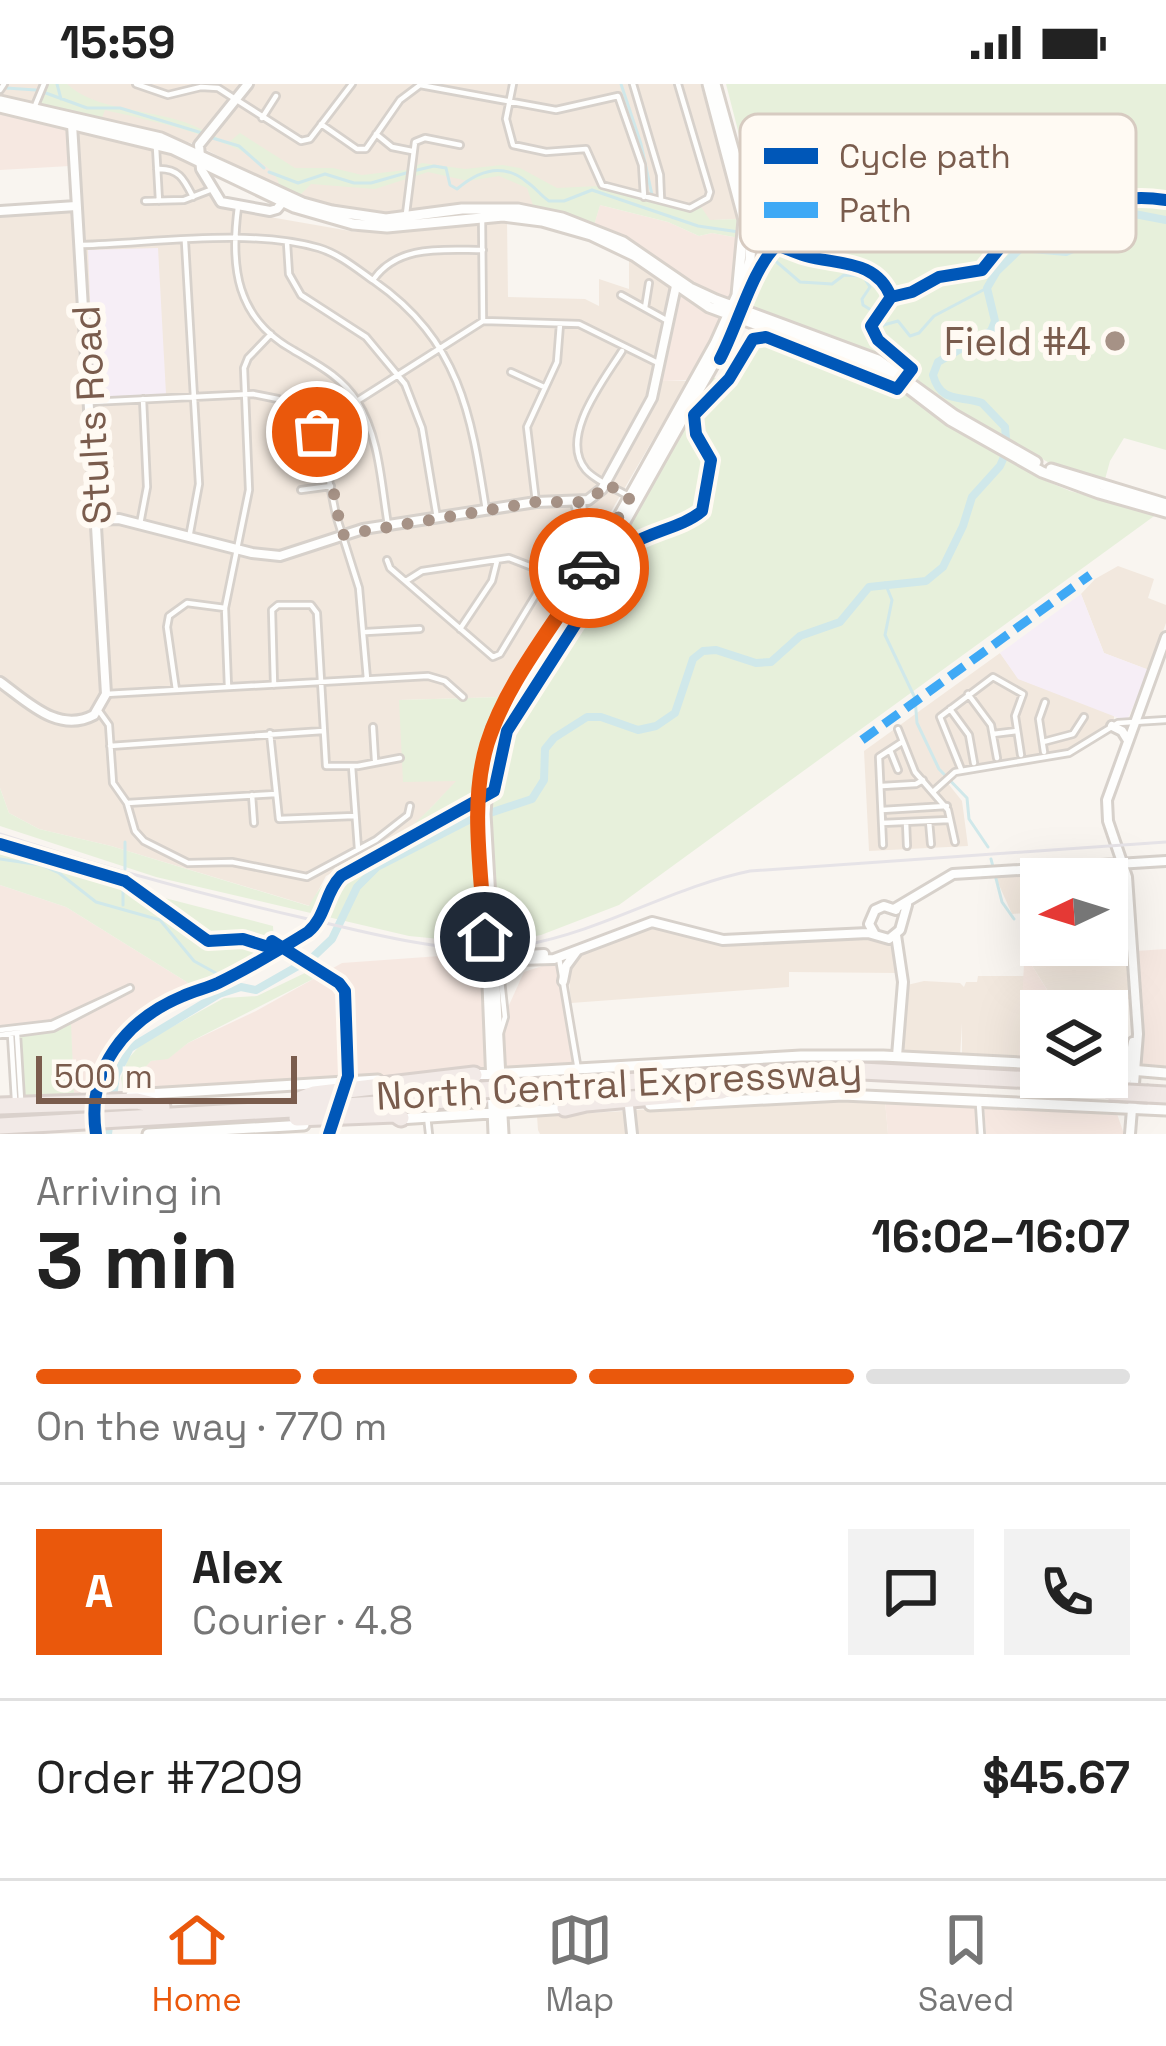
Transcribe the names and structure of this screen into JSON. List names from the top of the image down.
{
  "streets": {
    "highway": ["North Central Expressway"],
    "street": ["Stults Road"]
  },
  "places": ["Field #4"],
  "legend": ["Cycle path", "Path"],
  "scale_bar": "500 m",
  "north": "left",
  "page": {
    "status": "15:59",
    "scale": "500 m",
    "heading": ["3 min", "Arriving in", "16:02–16:07"],
    "panel": [
      "Alex",
      "Courier · 4.8",
      "Order #7209",
      "$45.67"
    ],
    "bar": "On the way · 770 m",
    "round": "A",
    "tabs": ["Home", "Map", "Saved"]
  }
}
